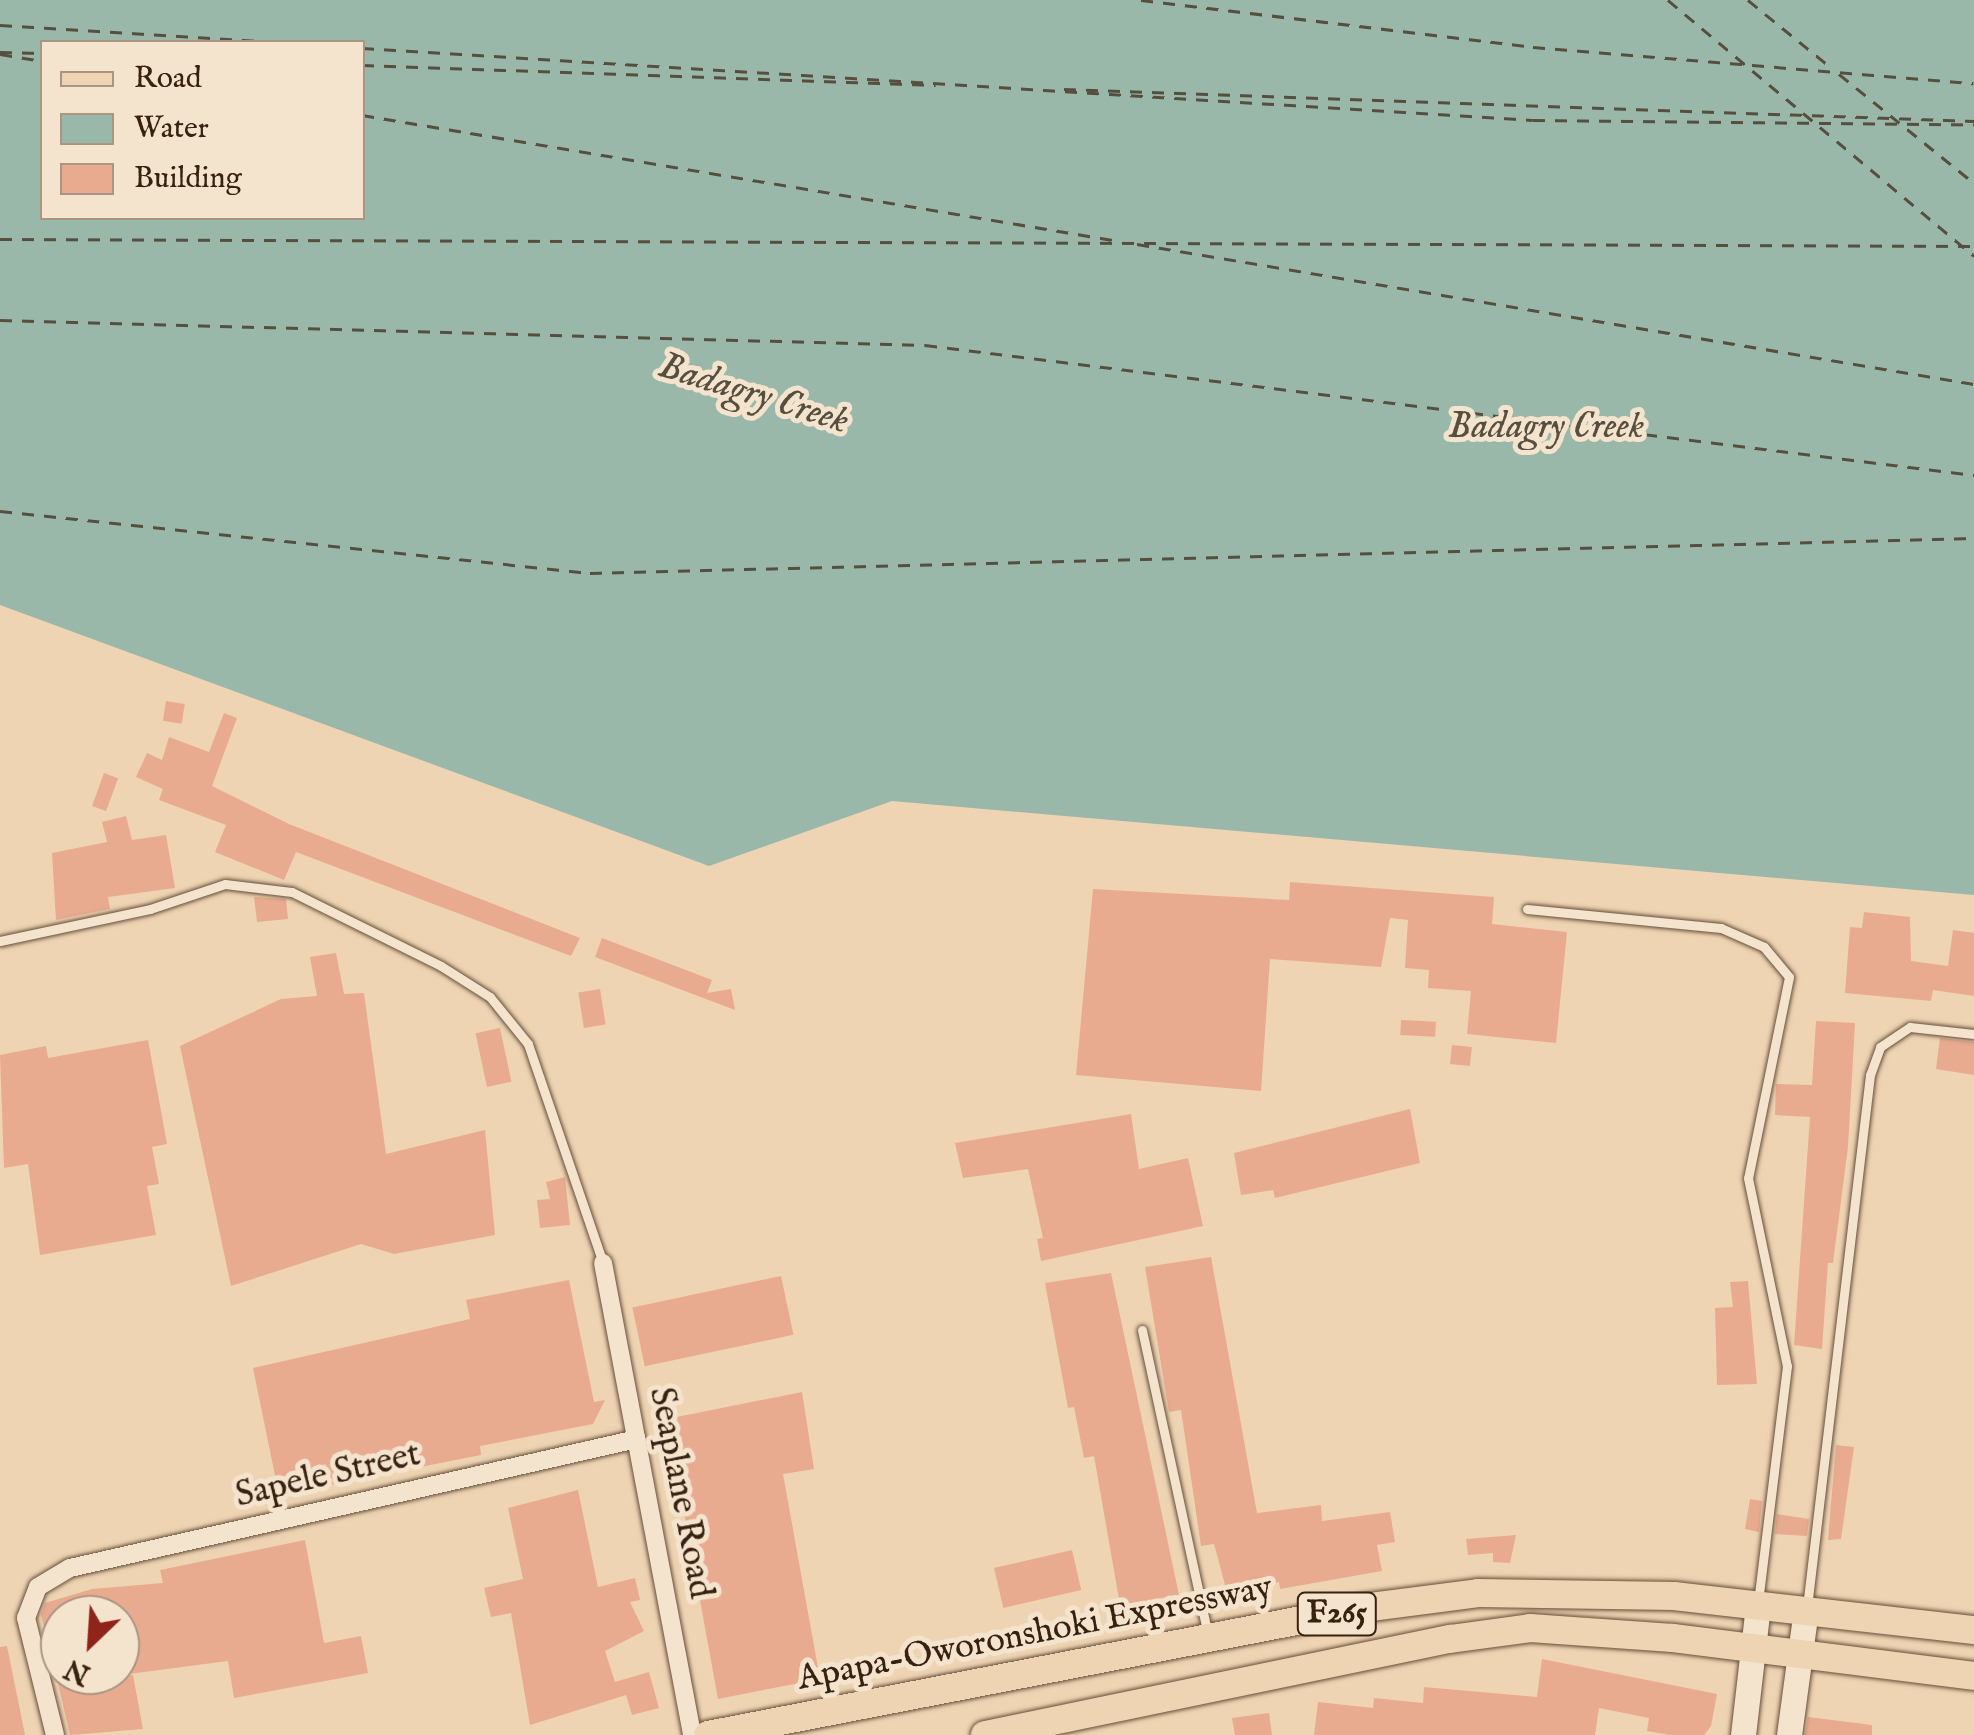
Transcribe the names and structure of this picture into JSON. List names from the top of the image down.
{
  "streets": {
    "main road": ["F265", "Apapa-Oworonshoki Expressway"],
    "street": ["Sapele Street", "Seaplane Road"]
  },
  "crossings": [
    ["Sapele Street", "Seaplane Road"]
  ],
  "water": ["Badagry Creek"],
  "legend": ["Road", "Water", "Building"],
  "north": "bottom left"
}
